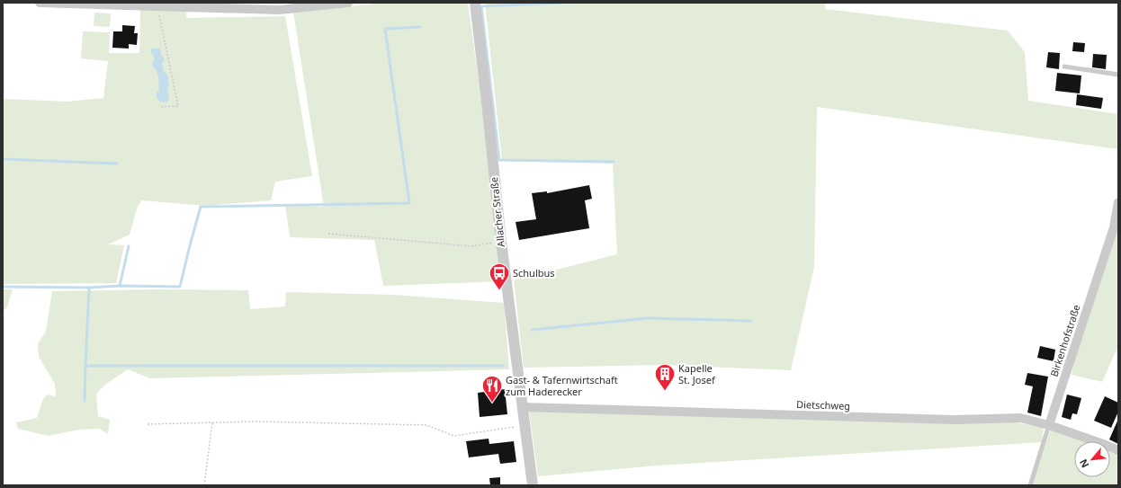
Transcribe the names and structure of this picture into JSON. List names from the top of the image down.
{
  "streets": {
    "street": ["Allacher Straße", "Birkenhofstraße", "Dietschweg"]
  },
  "crossings": [
    ["Allacher Straße", "Dietschweg"],
    ["Birkenhofstraße", "Dietschweg"]
  ],
  "places": {
    "bus stop": ["Schulbus"],
    "building": ["Kapelle St. Josef"],
    "restaurant": ["Gast- & Tafernwirtschaft zum Haderecker"]
  },
  "north": "bottom left"
}
